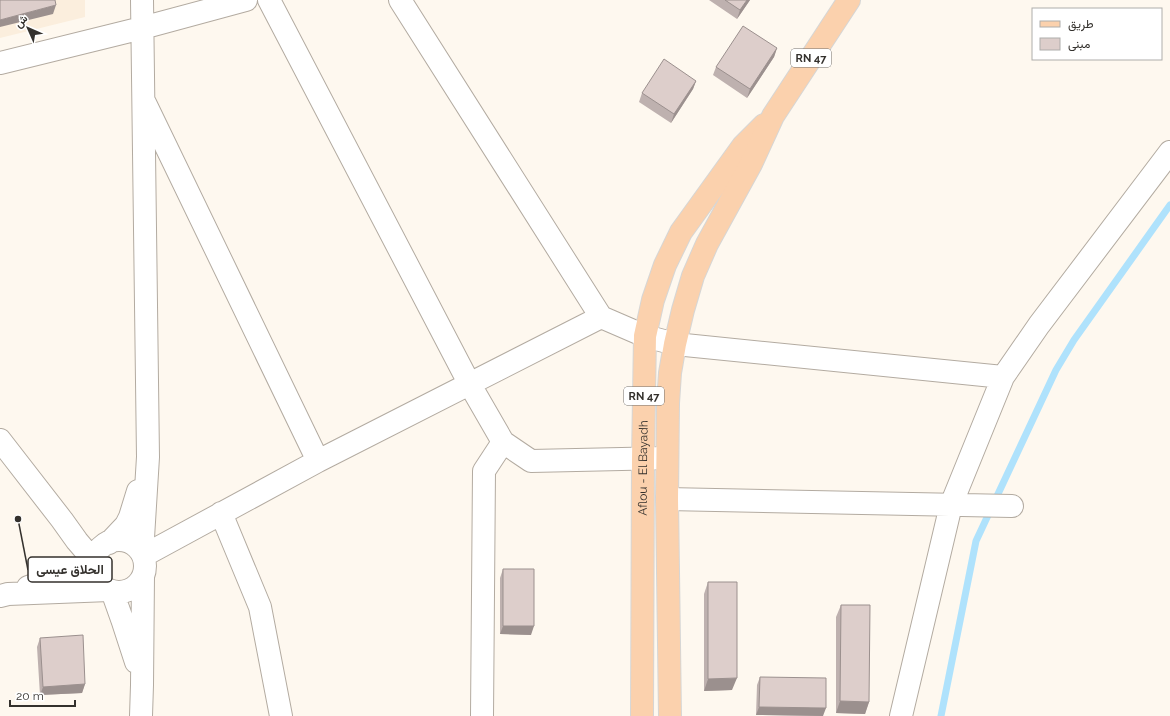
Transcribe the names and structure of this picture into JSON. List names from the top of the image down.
{
  "streets": {
    "main road": ["RN 47", "Aflou - El Bayadh"]
  },
  "places": ["الحلاق عيسى"],
  "legend": ["طريق", "مبنى"],
  "scale_bar": "20 m",
  "north": "top left"
}
